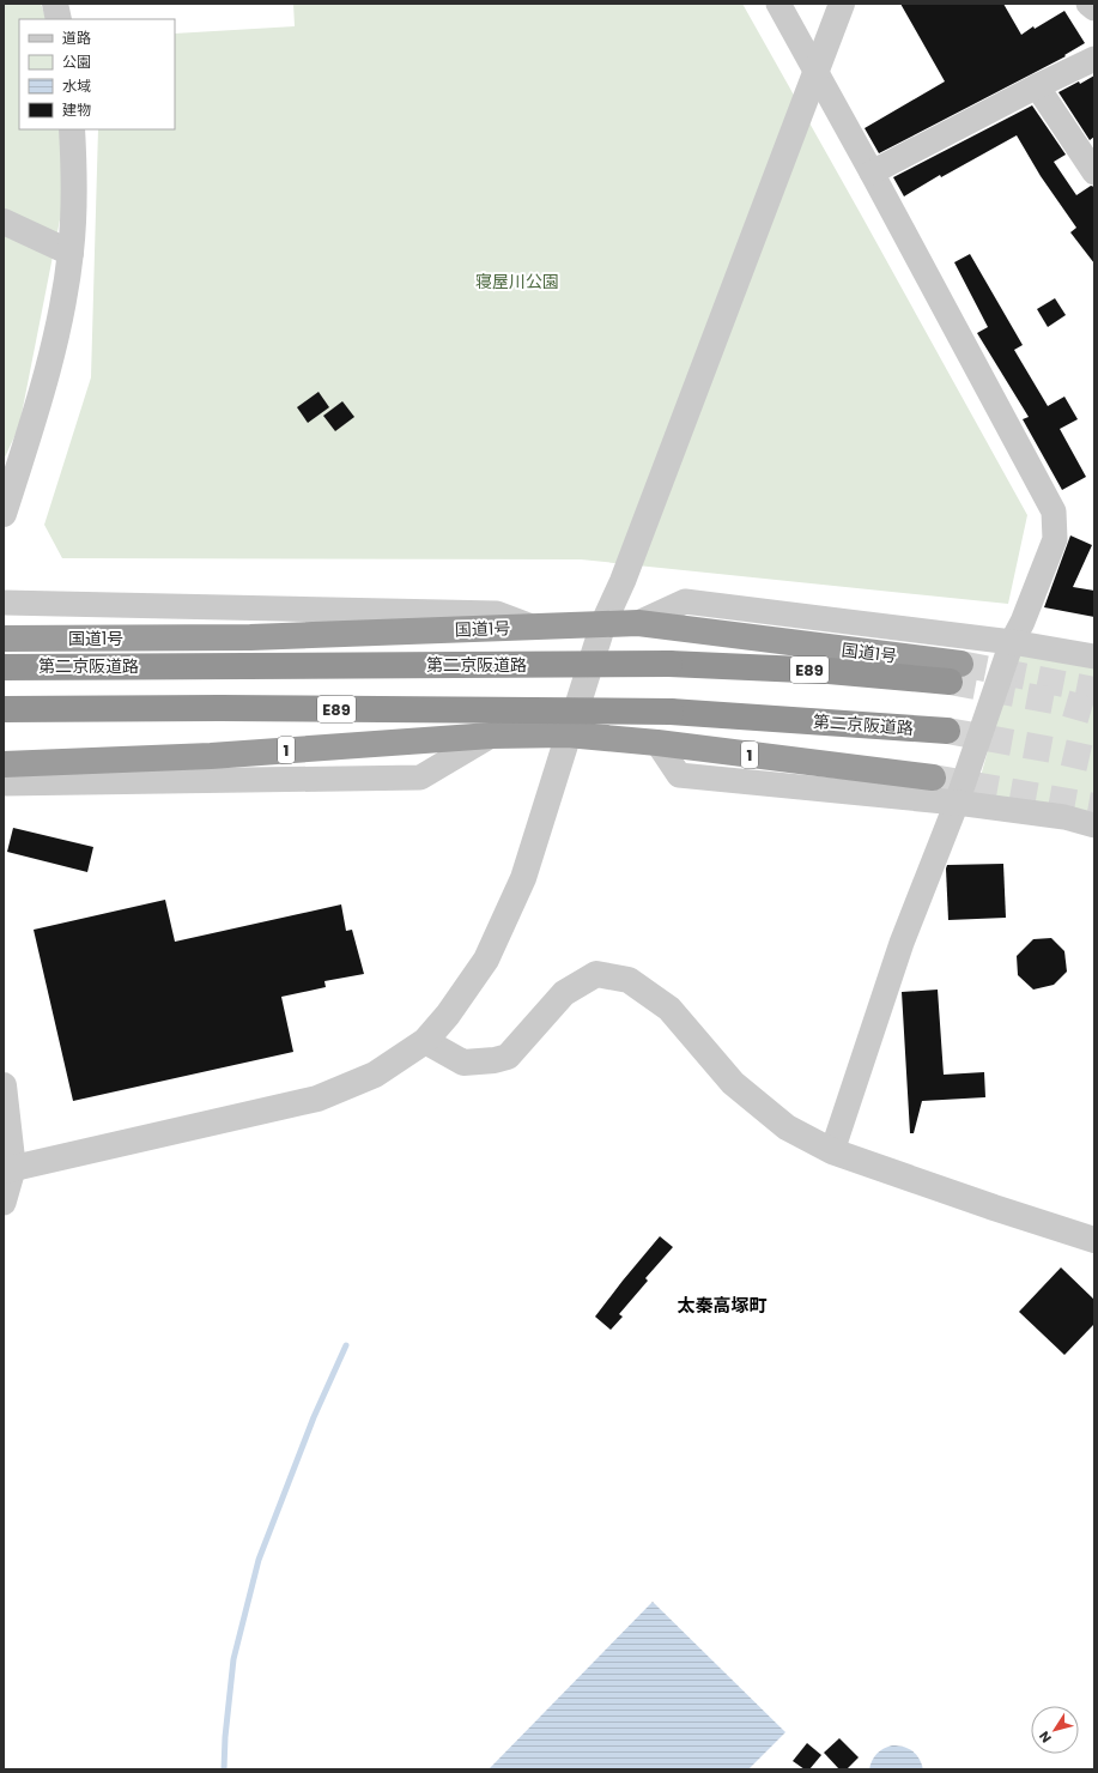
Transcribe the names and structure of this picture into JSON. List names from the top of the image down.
{
  "streets": {
    "highway": [
      "国道1号",
      "第二京阪道路",
      "E89",
      "1"
    ]
  },
  "crossings": [
    ["国道1号", "第二京阪道路"]
  ],
  "districts": ["太秦高塚町"],
  "parks": ["寝屋川公園"],
  "legend": [
    "道路",
    "公園",
    "水域",
    "建物"
  ],
  "north": "bottom left"
}
